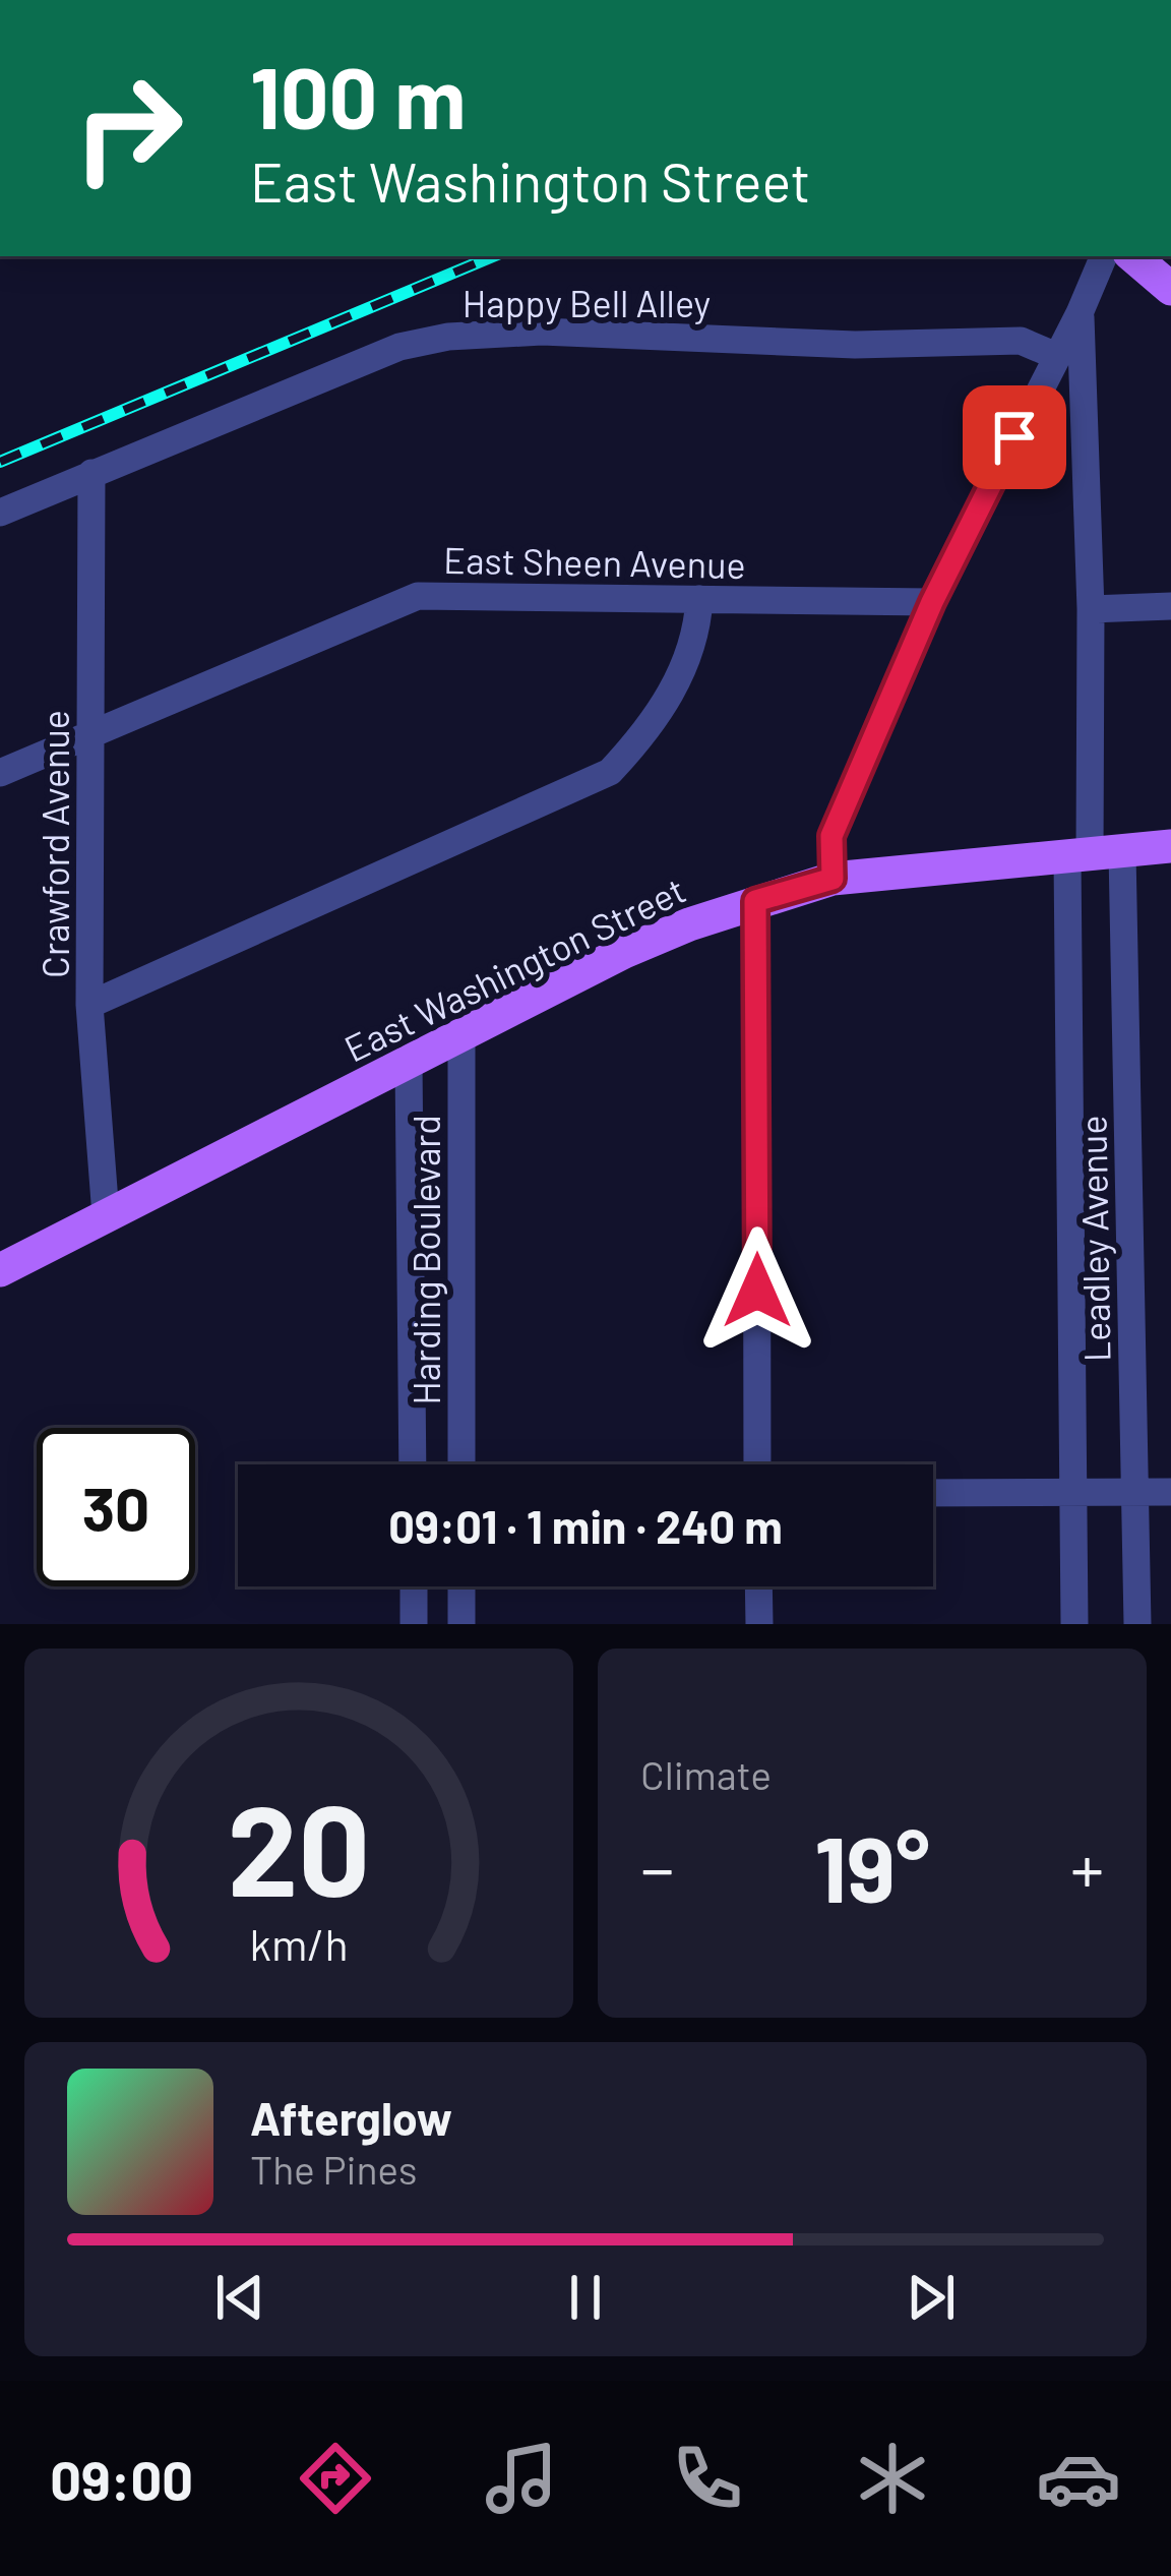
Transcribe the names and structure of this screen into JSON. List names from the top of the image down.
{
  "streets": {
    "main road": ["East Washington Street"],
    "street": [
      "Happy Bell Alley",
      "East Sheen Avenue",
      "Crawford Avenue",
      "Leadley Avenue",
      "Harding Boulevard"
    ]
  },
  "crossings": [
    ["Happy Bell Alley", "Crawford Avenue"],
    ["East Sheen Avenue", "Crawford Avenue"],
    ["Crawford Avenue", "East Washington Street"],
    ["East Washington Street", "Leadley Avenue"],
    ["East Washington Street", "Harding Boulevard"]
  ],
  "page": {
    "turn": ["100 m", "East Washington Street"],
    "limit": "30",
    "trip": "09:01 · 1 min · 240 m",
    "tile": "Climate",
    "heat": ["−", "19°", "+"],
    "song": ["Afterglow", "The Pines"],
    "tabs": "09:00",
    "gauge": ["20", "km/h"]
  }
}
